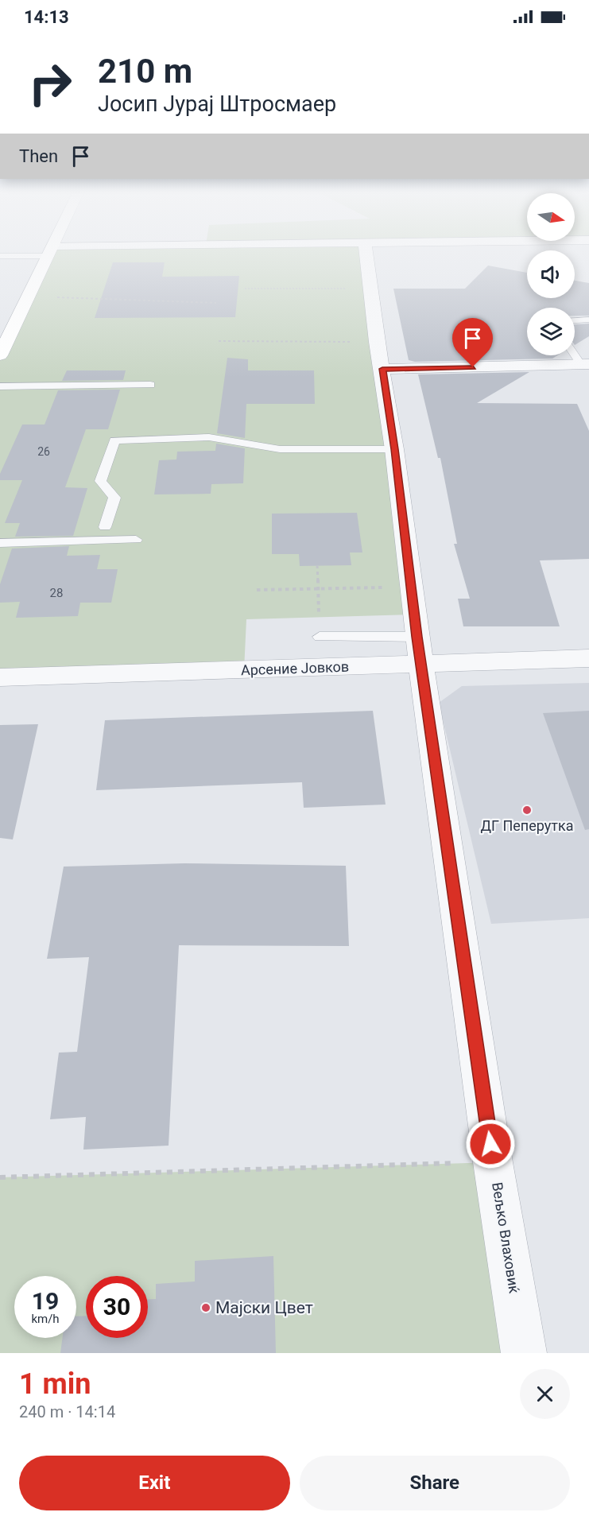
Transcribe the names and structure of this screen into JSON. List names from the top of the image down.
{
  "streets": {
    "street": ["Арсение Јовков", "Вељко Влаховиќ"]
  },
  "crossings": [
    ["Арсение Јовков", "Вељко Влаховиќ"]
  ],
  "places": ["ДГ Пеперутка", "Мајски Цвет"],
  "house_numbers": ["26", "28"],
  "north": "right",
  "page": {
    "status": "14:13",
    "turn": ["210 m", "Јосип Јурај Штросмаер"],
    "then": "Then",
    "speed": "19 km/h",
    "limit": "30",
    "heading": ["1 min", "240 m · 14:14"],
    "buttons": ["Exit", "Share"]
  }
}
